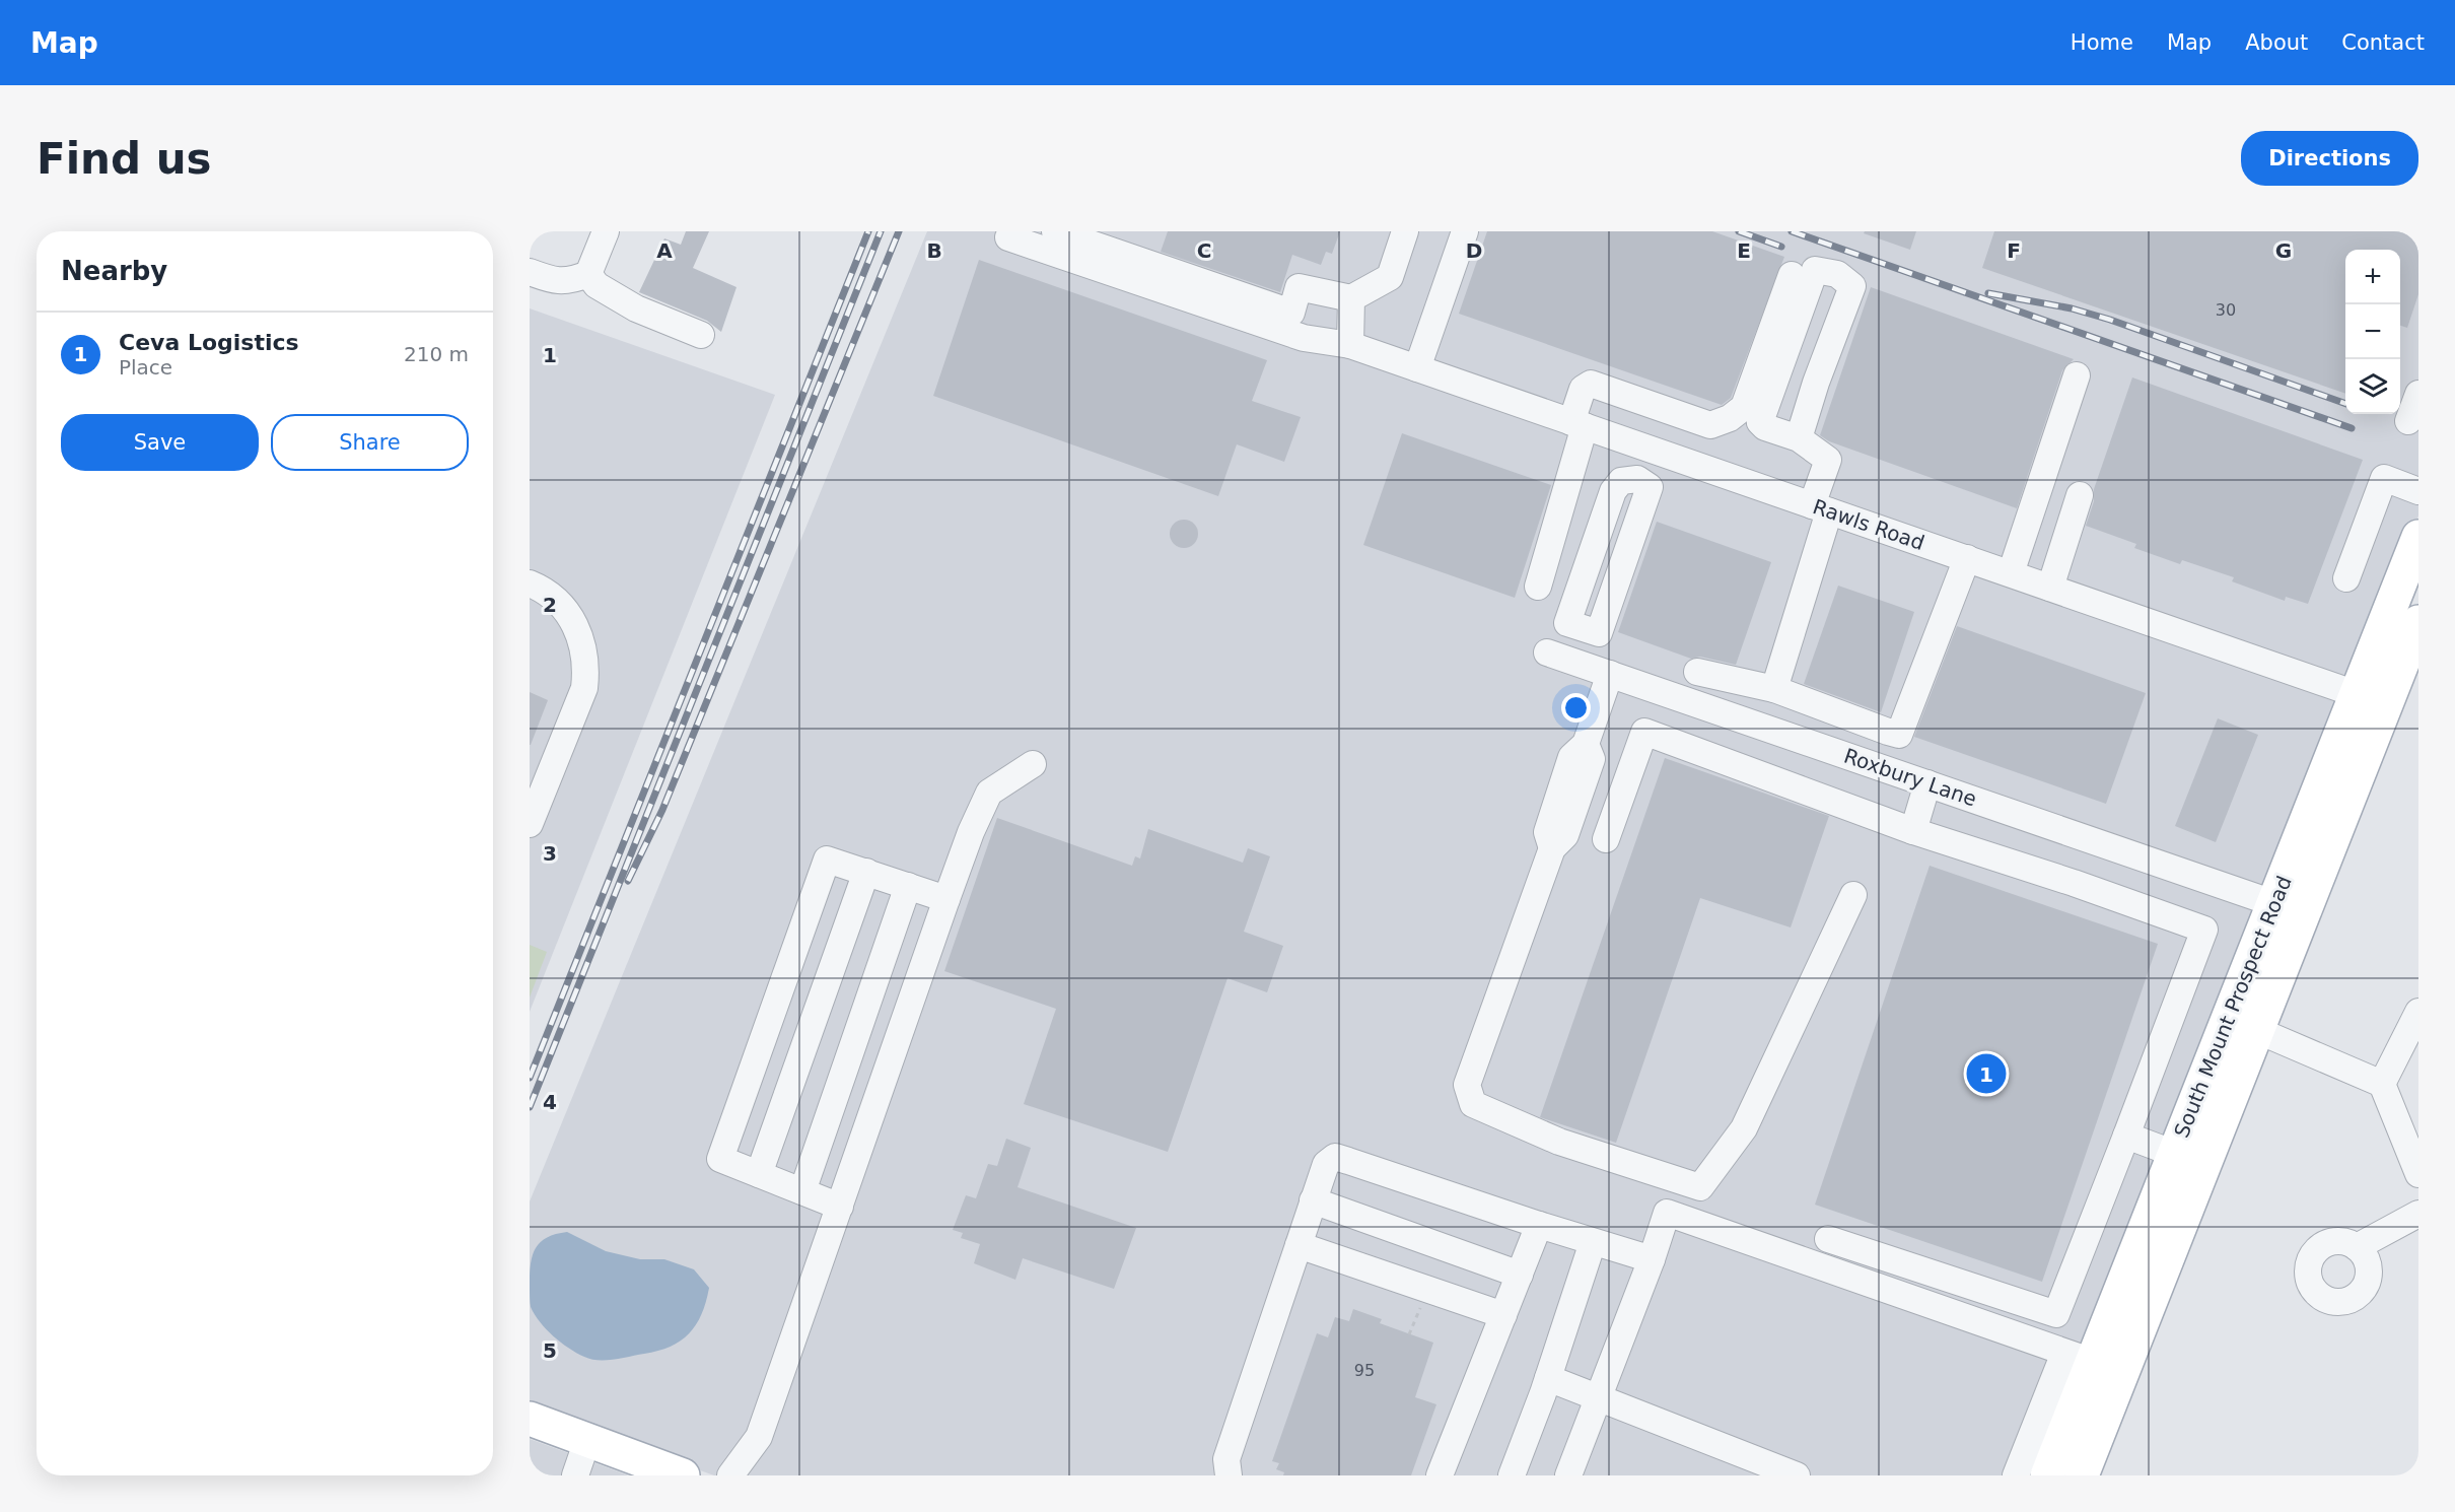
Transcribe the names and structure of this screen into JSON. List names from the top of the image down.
{
  "streets": {
    "main road": ["South Mount Prospect Road"],
    "street": ["Rawls Road", "Roxbury Lane"]
  },
  "crossings": [
    ["Rawls Road", "South Mount Prospect Road"],
    ["Roxbury Lane", "South Mount Prospect Road"]
  ],
  "house_numbers": ["30", "95"],
  "page": {
    "header": "Map",
    "nav": [
      "Home",
      "Map",
      "About",
      "Contact"
    ],
    "buttons": [
      "Directions",
      ["Save", "Share"]
    ],
    "title": "Find us",
    "heading": "Nearby",
    "map_buttons": ["+", "−"],
    "list": [
      {
        "mark": "1",
        "name": "Ceva Logistics",
        "note": "Place",
        "value": "210 m"
      }
    ],
    "pins": "1"
  },
  "grid": {
    "columns": [
      "A",
      "B",
      "C",
      "D",
      "E",
      "F",
      "G"
    ],
    "rows": [
      "1",
      "2",
      "3",
      "4",
      "5"
    ]
  }
}
